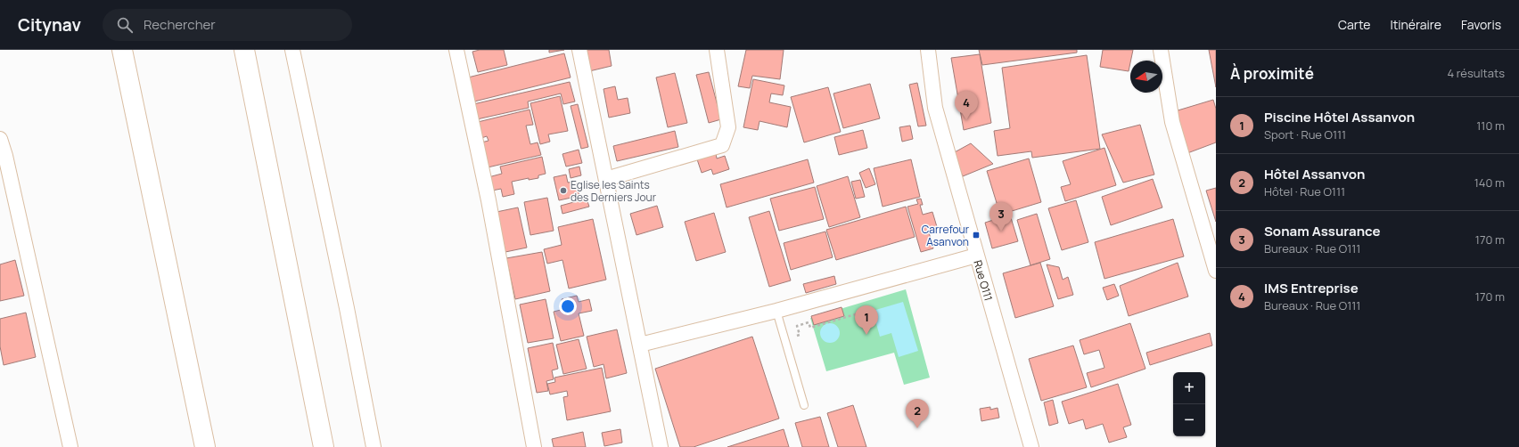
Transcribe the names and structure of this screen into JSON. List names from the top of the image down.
{
  "streets": {
    "street": ["Rue O111"]
  },
  "places": {
    "other": ["Eglise les Saints des Derniers Jour"],
    "transit": ["Carrefour Asanvon"]
  },
  "north": "left",
  "page": {
    "header": "Citynav",
    "search": "Rechercher",
    "nav": ["Carte", "Itinéraire", "Favoris"],
    "heading": ["À proximité", "4 résultats"],
    "pins": [
      "4",
      "3",
      "1",
      "2"
    ],
    "list": [
      {
        "mark": "1",
        "name": "Piscine Hôtel Assanvon",
        "note": "Sport · Rue O111",
        "value": "110 m"
      },
      {
        "mark": "2",
        "name": "Hôtel Assanvon",
        "note": "Hôtel · Rue O111",
        "value": "140 m"
      },
      {
        "mark": "3",
        "name": "Sonam Assurance",
        "note": "Bureaux · Rue O111",
        "value": "170 m"
      },
      {
        "mark": "4",
        "name": "IMS Entreprise",
        "note": "Bureaux · Rue O111",
        "value": "170 m"
      }
    ],
    "map_buttons": ["+", "−"]
  }
}
